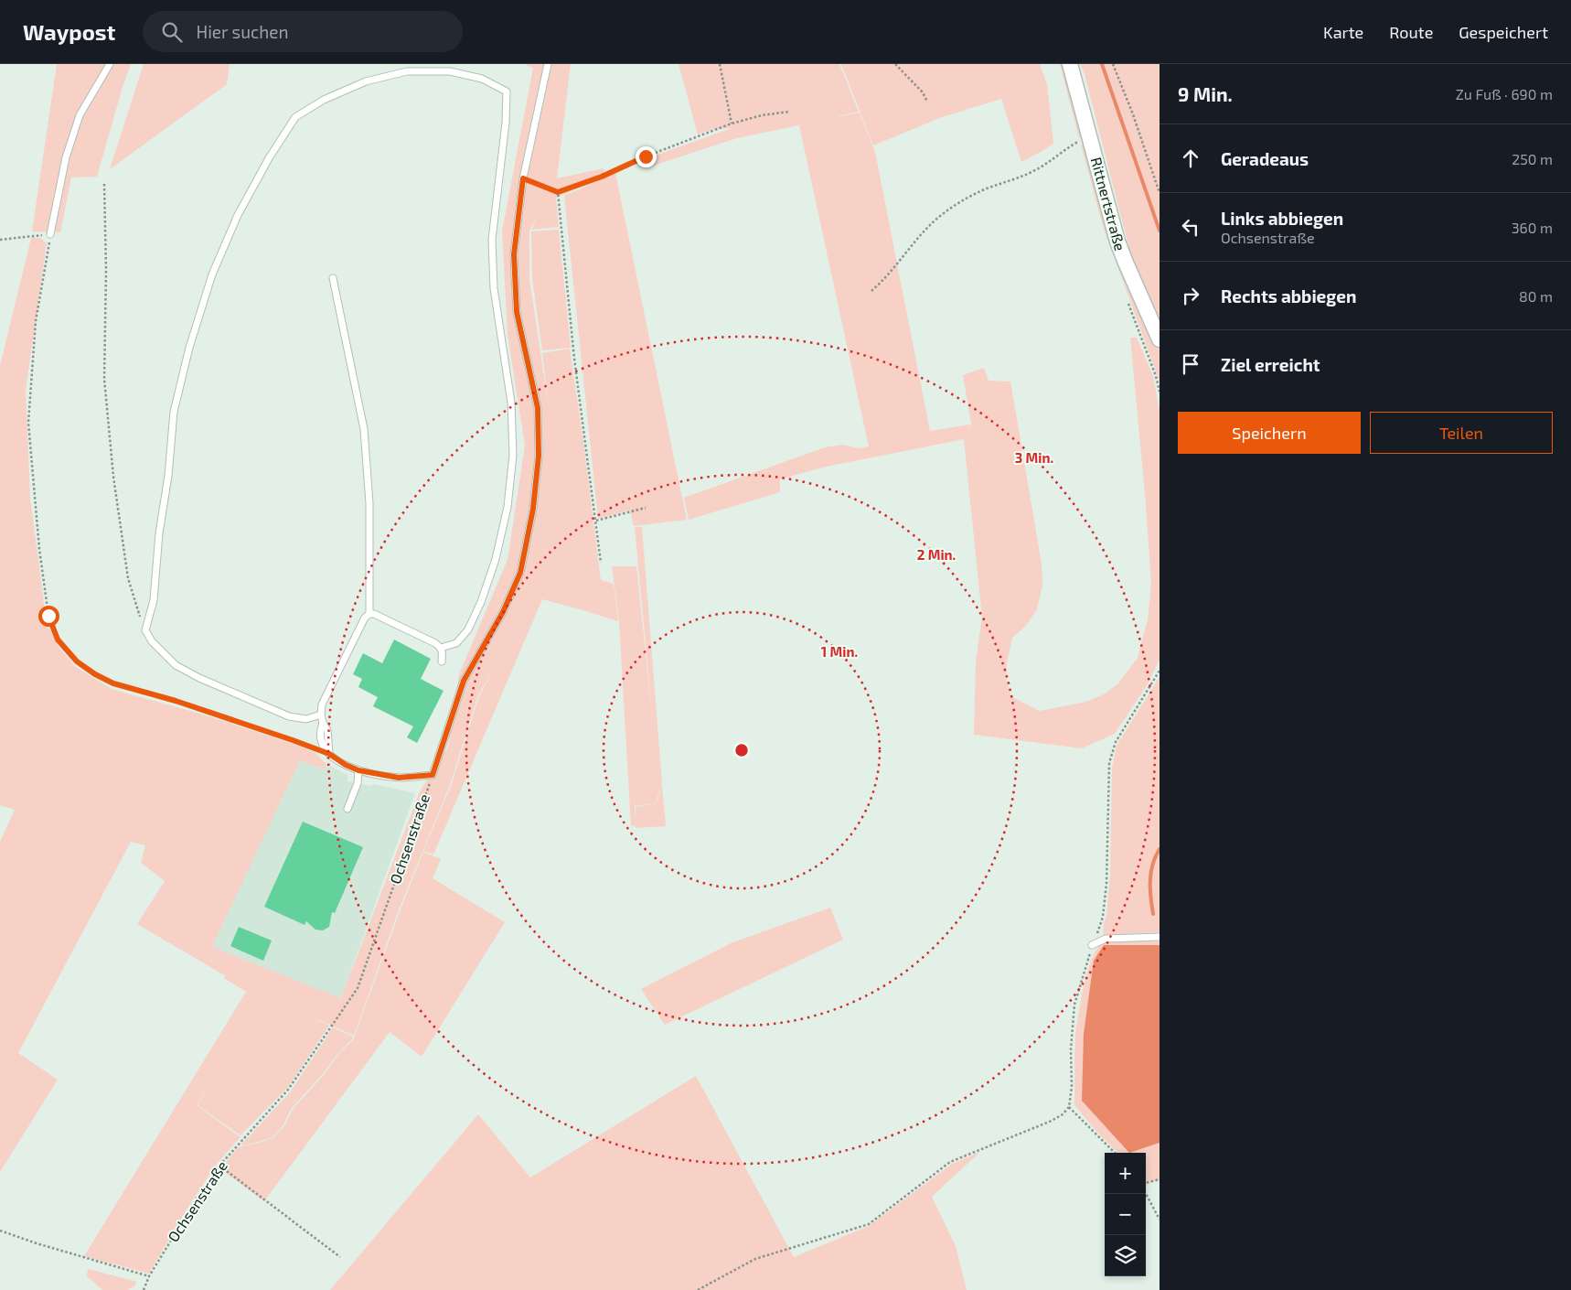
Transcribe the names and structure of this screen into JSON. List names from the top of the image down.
{
  "streets": {
    "street": ["Rittnertstraße"],
    "lane": ["Ochsenstraße"]
  },
  "page": {
    "header": "Waypost",
    "search": "Hier suchen",
    "nav": ["Karte", "Route", "Gespeichert"],
    "heading": ["9 Min.", "Zu Fuß · 690 m"],
    "list": [
      ["Geradeaus", "250 m"],
      ["Links abbiegen", "Ochsenstraße", "360 m"],
      ["Rechts abbiegen", "80 m"],
      "Ziel erreicht"
    ],
    "buttons": ["Speichern", "Teilen"],
    "map_buttons": ["+", "−"]
  },
  "rings": ["3 Min.", "2 Min.", "1 Min."]
}
